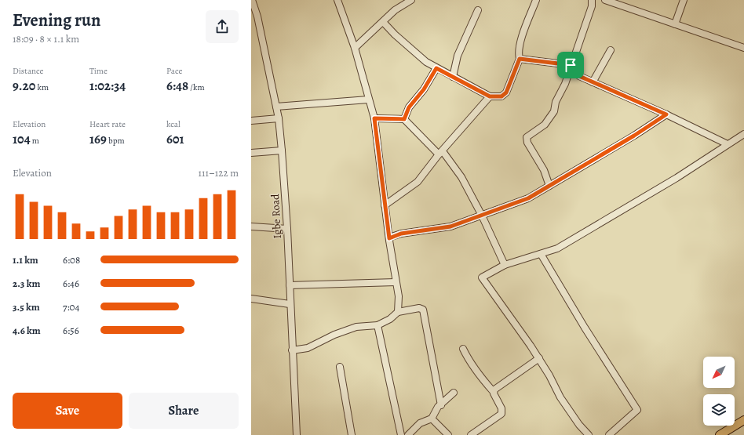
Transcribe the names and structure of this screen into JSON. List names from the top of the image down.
{
  "streets": {
    "street": ["Igbe Road"]
  },
  "north": "bottom left",
  "page": {
    "heading": ["Evening run", "18:09 · 8 × 1.1 km"],
    "stats": [
      ["Distance", "9.20 km"],
      ["Time", "1:02:34"],
      ["Pace", "6:48 /km"],
      ["Elevation", "104 m"],
      ["Heart rate", "169 bpm"],
      ["kcal", "601"]
    ],
    "chart": ["Elevation", "111–122 m"],
    "list": [
      {
        "name": "1.1 km",
        "note": "6:08"
      },
      {
        "name": "2.3 km",
        "note": "6:46"
      },
      {
        "name": "3.5 km",
        "note": "7:04"
      },
      {
        "name": "4.6 km",
        "note": "6:56"
      }
    ],
    "buttons": ["Save", "Share"]
  }
}
